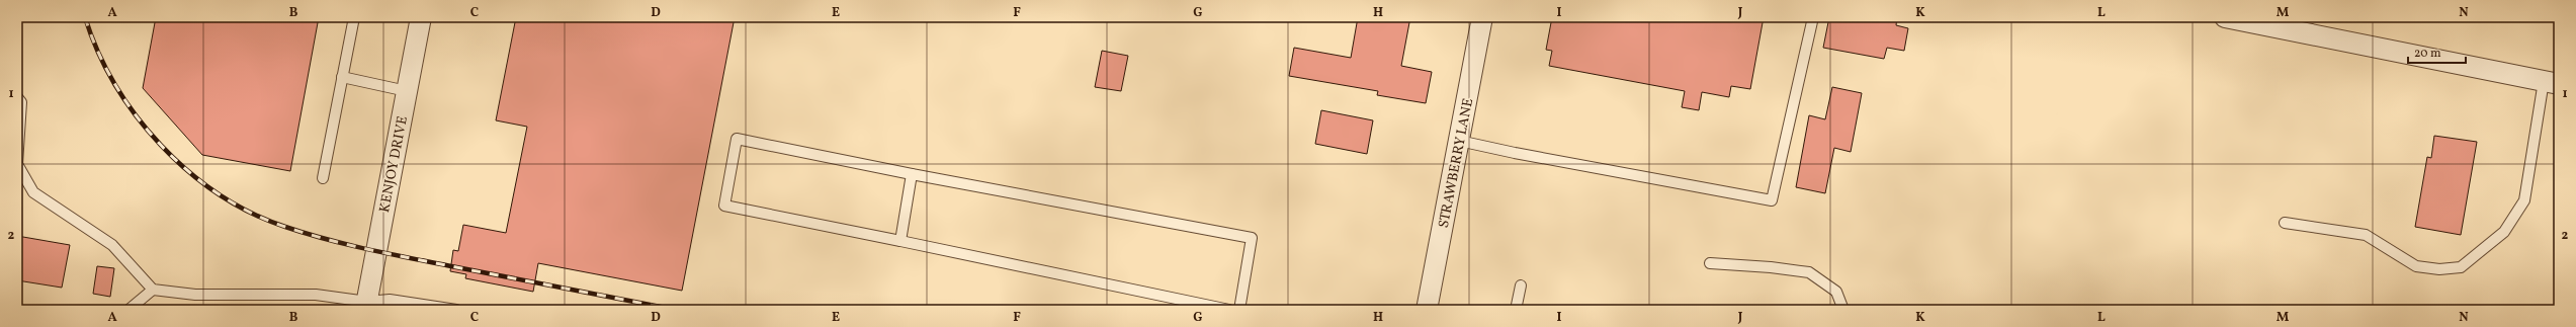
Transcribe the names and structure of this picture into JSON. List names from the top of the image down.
{
  "streets": {
    "street": ["STRAWBERRY LANE", "KENJOY DRIVE"]
  },
  "scale_bar": "20 m",
  "grid": {
    "columns": [
      "A",
      "B",
      "C",
      "D",
      "E",
      "F",
      "G",
      "H",
      "I",
      "J",
      "K",
      "L",
      "M",
      "N"
    ],
    "rows": ["1", "2"]
  }
}
